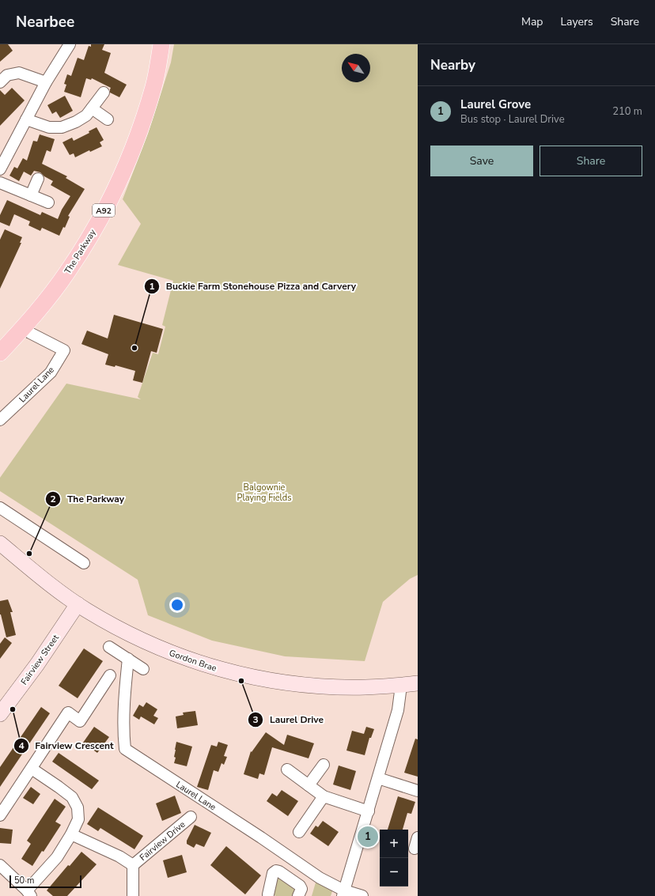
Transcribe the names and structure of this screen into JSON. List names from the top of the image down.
{
  "streets": {
    "main road": [
      "A92",
      "The Parkway",
      "Fairview Street",
      "Gordon Brae"
    ],
    "street": ["Laurel Lane", "Fairview Drive"]
  },
  "crossings": [
    ["The Parkway", "Laurel Lane"],
    ["Fairview Street", "Gordon Brae"]
  ],
  "parks": ["Balgownie Playing Fields"],
  "places": [
    "Buckie Farm Stonehouse Pizza and Carvery",
    "The Parkway",
    "Laurel Drive",
    "Fairview Crescent"
  ],
  "scale_bar": "50 m",
  "north": "top left",
  "page": {
    "header": "Nearbee",
    "nav": ["Map", "Layers", "Share"],
    "heading": "Nearby",
    "list": [
      {
        "mark": "1",
        "name": "Laurel Grove",
        "note": "Bus stop · Laurel Drive",
        "value": "210 m"
      }
    ],
    "buttons": ["Save", "Share"],
    "pins": "1",
    "map_buttons": ["+", "−"],
    "scale": "50 m"
  }
}
